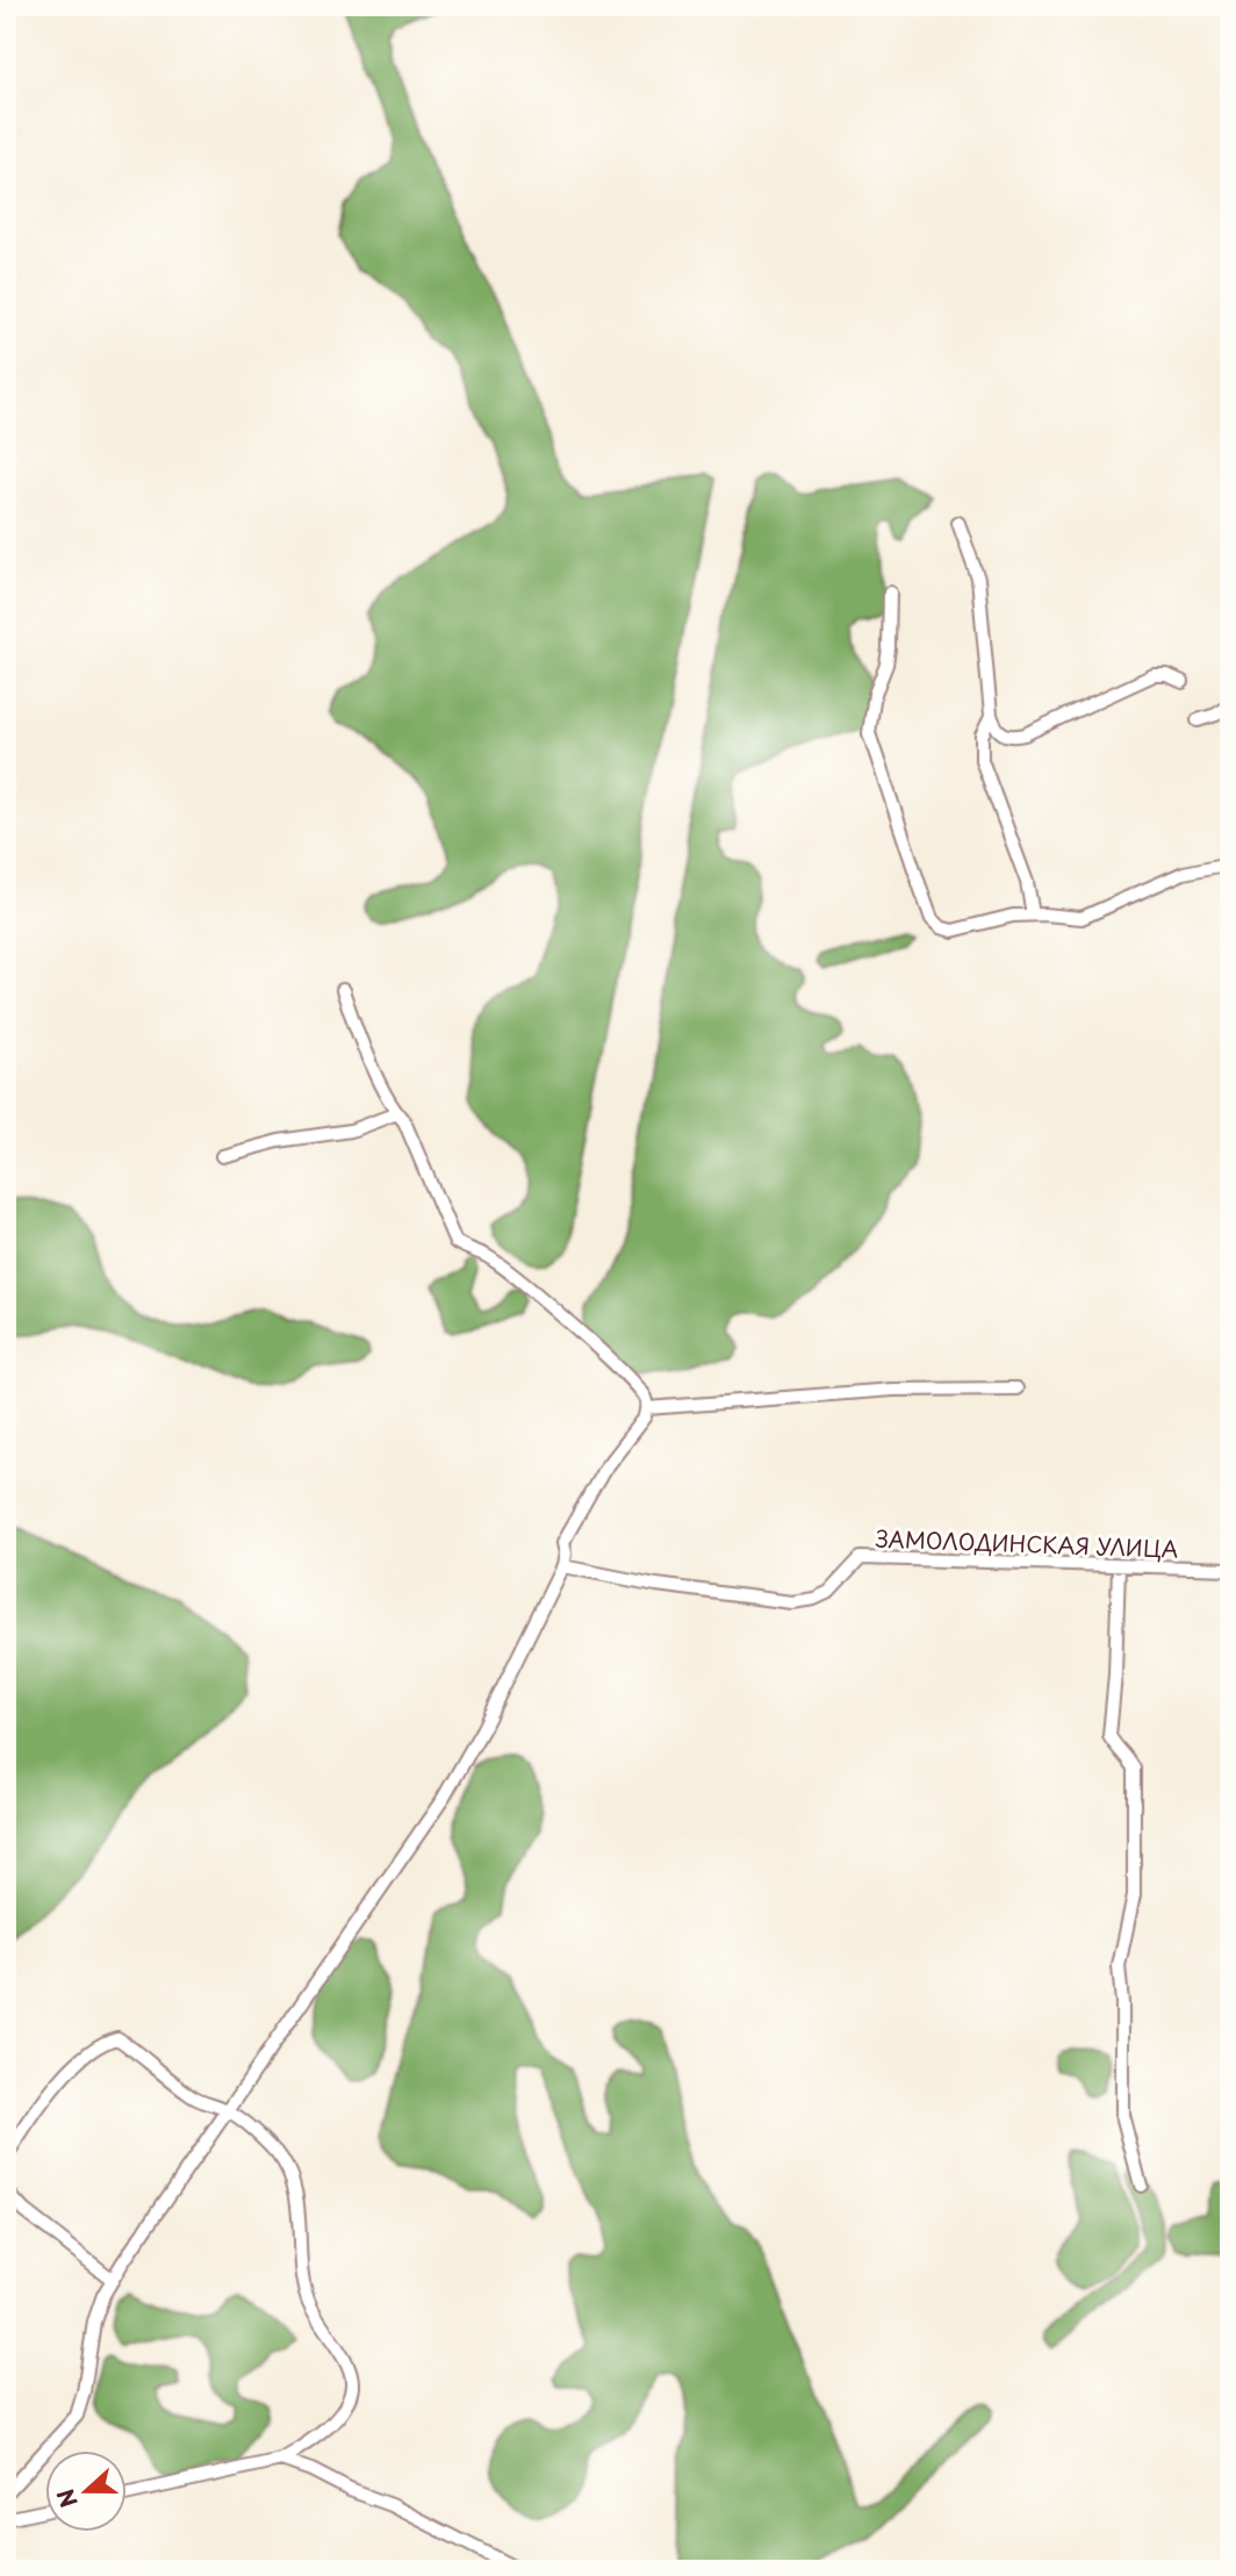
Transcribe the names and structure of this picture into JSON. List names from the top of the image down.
{
  "streets": {
    "street": ["ЗАМОЛОДИНСКАЯ УЛИЦА"]
  },
  "north": "left"
}
